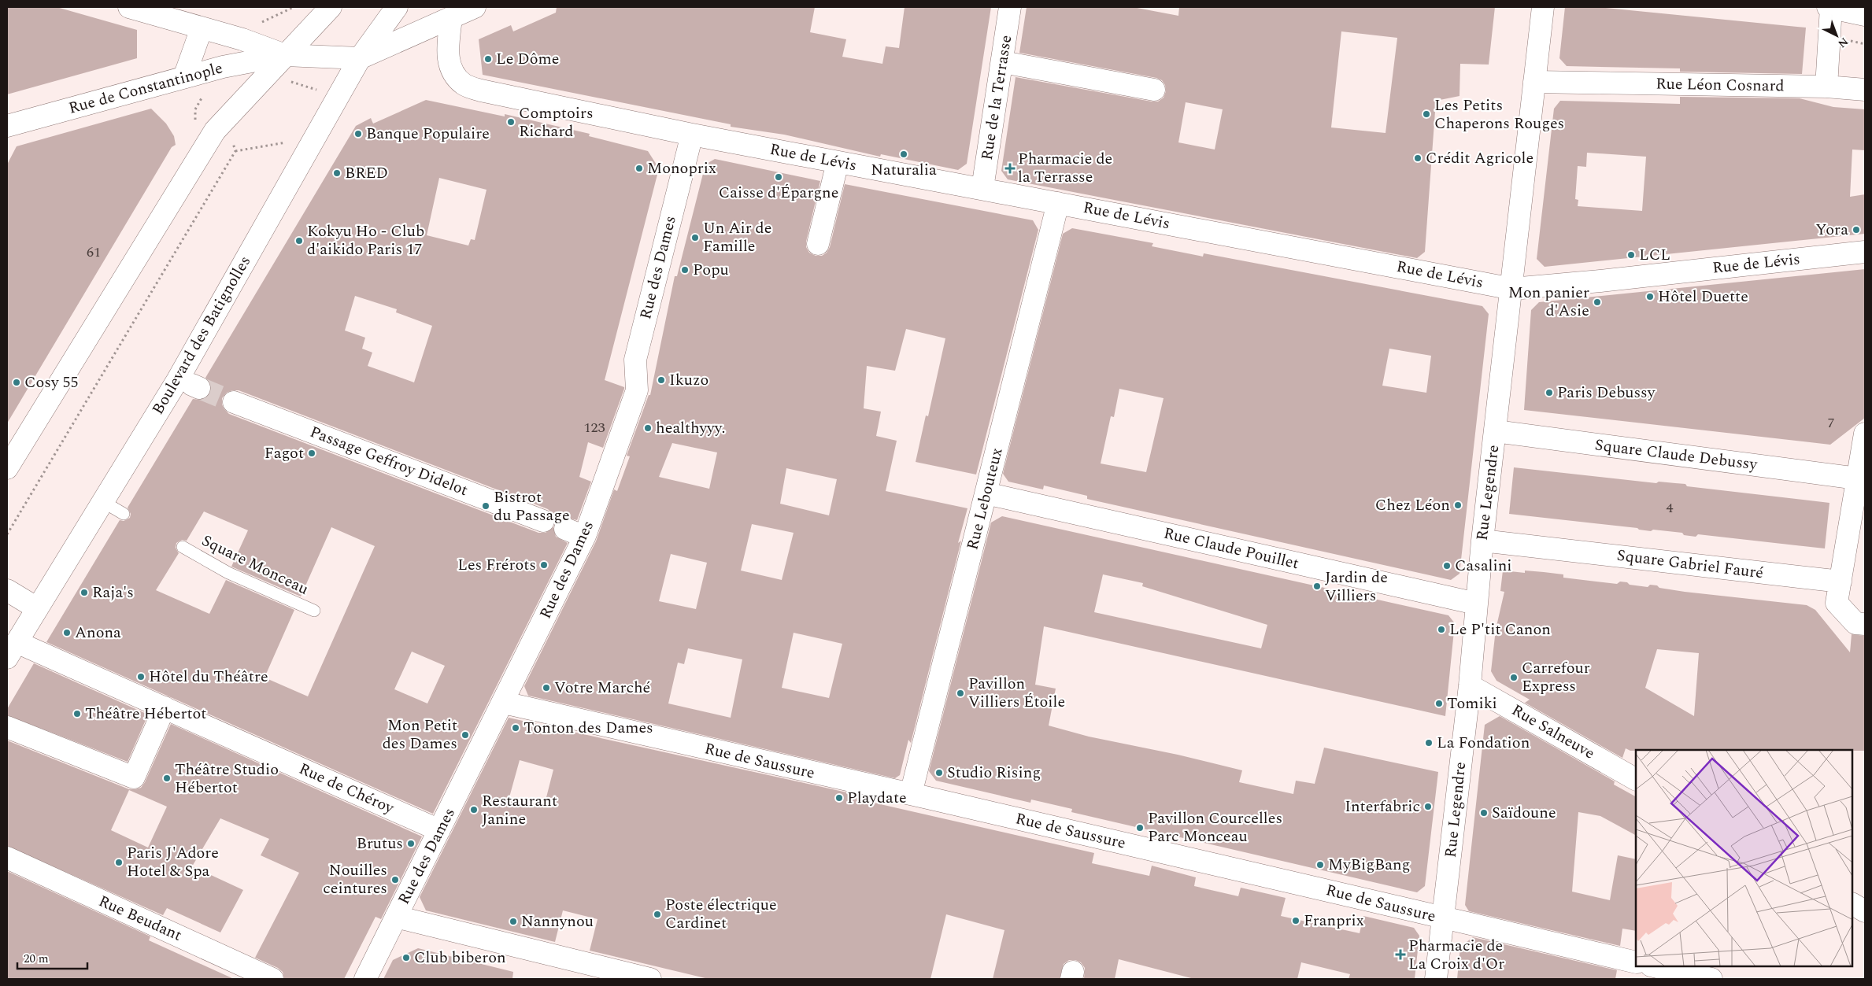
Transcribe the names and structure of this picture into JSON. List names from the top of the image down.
{
  "streets": {
    "street": [
      "Rue Léon Cosnard",
      "Rue de Constantinople",
      "Rue de la Terrasse",
      "Rue de Lévis",
      "Rue des Dames",
      "Boulevard des Batignolles",
      "Square Claude Debussy",
      "Passage Geffroy Didelot",
      "Rue Legendre",
      "Rue Lebouteux",
      "Rue Claude Pouillet",
      "Square Gabriel Fauré",
      "Rue Salneuve",
      "Rue de Saussure",
      "Rue de Chéroy",
      "Rue Beudant"
    ],
    "lane": ["Square Monceau"]
  },
  "crossings": [
    ["Rue Léon Cosnard", "Rue Legendre"],
    ["Rue de la Terrasse", "Rue de Lévis"],
    ["Rue de Lévis", "Rue des Dames"],
    ["Rue de Lévis", "Rue Legendre"],
    ["Rue de Lévis", "Rue Lebouteux"],
    ["Rue des Dames", "Rue de Saussure"],
    ["Rue des Dames", "Rue de Chéroy"],
    ["Boulevard des Batignolles", "Rue de Chéroy"],
    ["Square Claude Debussy", "Rue Legendre"],
    ["Rue Legendre", "Rue Claude Pouillet"],
    ["Rue Legendre", "Square Gabriel Fauré"],
    ["Rue Legendre", "Rue Salneuve"],
    ["Rue Legendre", "Rue de Saussure"],
    ["Rue Lebouteux", "Rue Claude Pouillet"],
    ["Rue Lebouteux", "Rue de Saussure"]
  ],
  "places": {
    "other": [
      "Le Dôme",
      "Les Petits Chaperons Rouges",
      "Comptoirs Richard",
      "Banque Populaire",
      "Naturalia",
      "Crédit Agricole",
      "Monoprix",
      "BRED",
      "Caisse d'Épargne",
      "Yora",
      "Un Air de Famille",
      "Kokyu Ho - Club d'aikido Paris 17",
      "LCL",
      "Popu",
      "Hôtel Duette",
      "Mon panier d'Asie",
      "Ikuzo",
      "Cosy 55",
      "Paris Debussy",
      "healthyyy.",
      "Fagot",
      "Chez Léon",
      "Bistrot du Passage",
      "Les Frérots",
      "Casalini",
      "Jardin de Villiers",
      "Raja's",
      "Le P'tit Canon",
      "Anona",
      "Hôtel du Théâtre",
      "Carrefour Express",
      "Votre Marché",
      "Pavillon Villiers Étoile",
      "Tomiki",
      "Théâtre Hébertot",
      "Tonton des Dames",
      "Mon Petit des Dames",
      "La Fondation",
      "Studio Rising",
      "Théâtre Studio Hébertot",
      "Playdate",
      "Interfabric",
      "Restaurant Janine",
      "Saïdoune",
      "Pavillon Courcelles Parc Monceau",
      "Brutus",
      "Paris J'Adore Hotel & Spa",
      "MyBigBang",
      "Nouilles ceintures",
      "Poste électrique Cardinet",
      "Franprix",
      "Nannynou",
      "Club biberon"
    ],
    "health": ["Pharmacie de la Terrasse", "Pharmacie de La Croix d'Or"]
  },
  "house_numbers": [
    "61",
    "7",
    "123",
    "4"
  ],
  "scale_bar": "20 m",
  "north": "bottom right"
}
